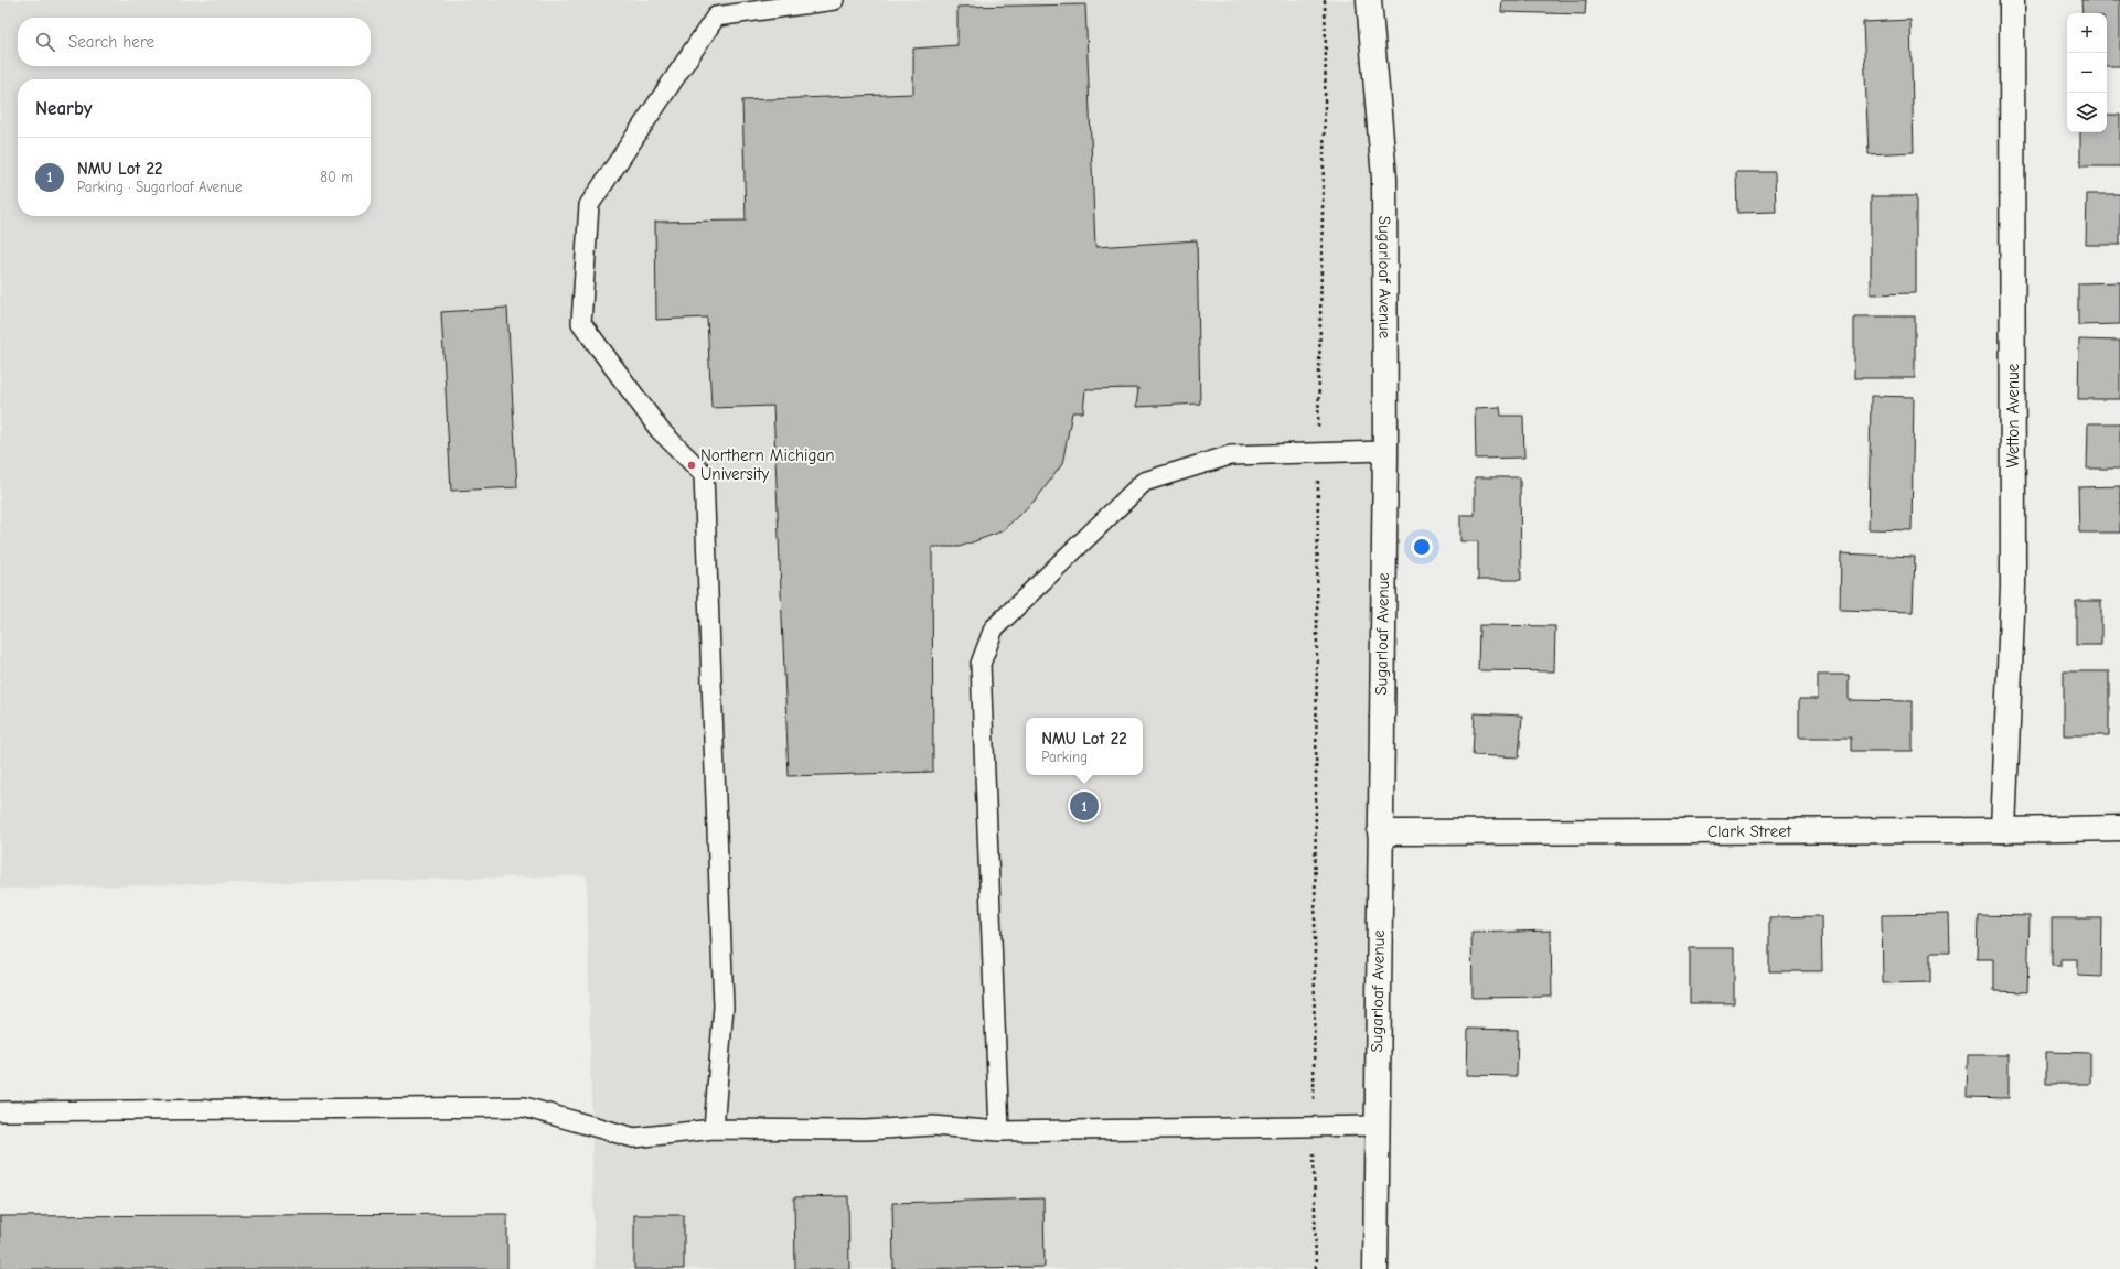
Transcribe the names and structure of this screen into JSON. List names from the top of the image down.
{
  "streets": {
    "street": ["Sugarloaf Avenue", "Wetton Avenue", "Clark Street"]
  },
  "crossings": [
    ["Sugarloaf Avenue", "Clark Street"],
    ["Wetton Avenue", "Clark Street"]
  ],
  "places": ["Northern Michigan University"],
  "page": {
    "map_buttons": ["+", "−"],
    "search": "Search here",
    "heading": "Nearby",
    "list": [
      {
        "mark": "1",
        "name": "NMU Lot 22",
        "note": "Parking · Sugarloaf Avenue",
        "value": "80 m"
      }
    ],
    "popup": ["NMU Lot 22", "Parking"],
    "pins": "1"
  }
}
